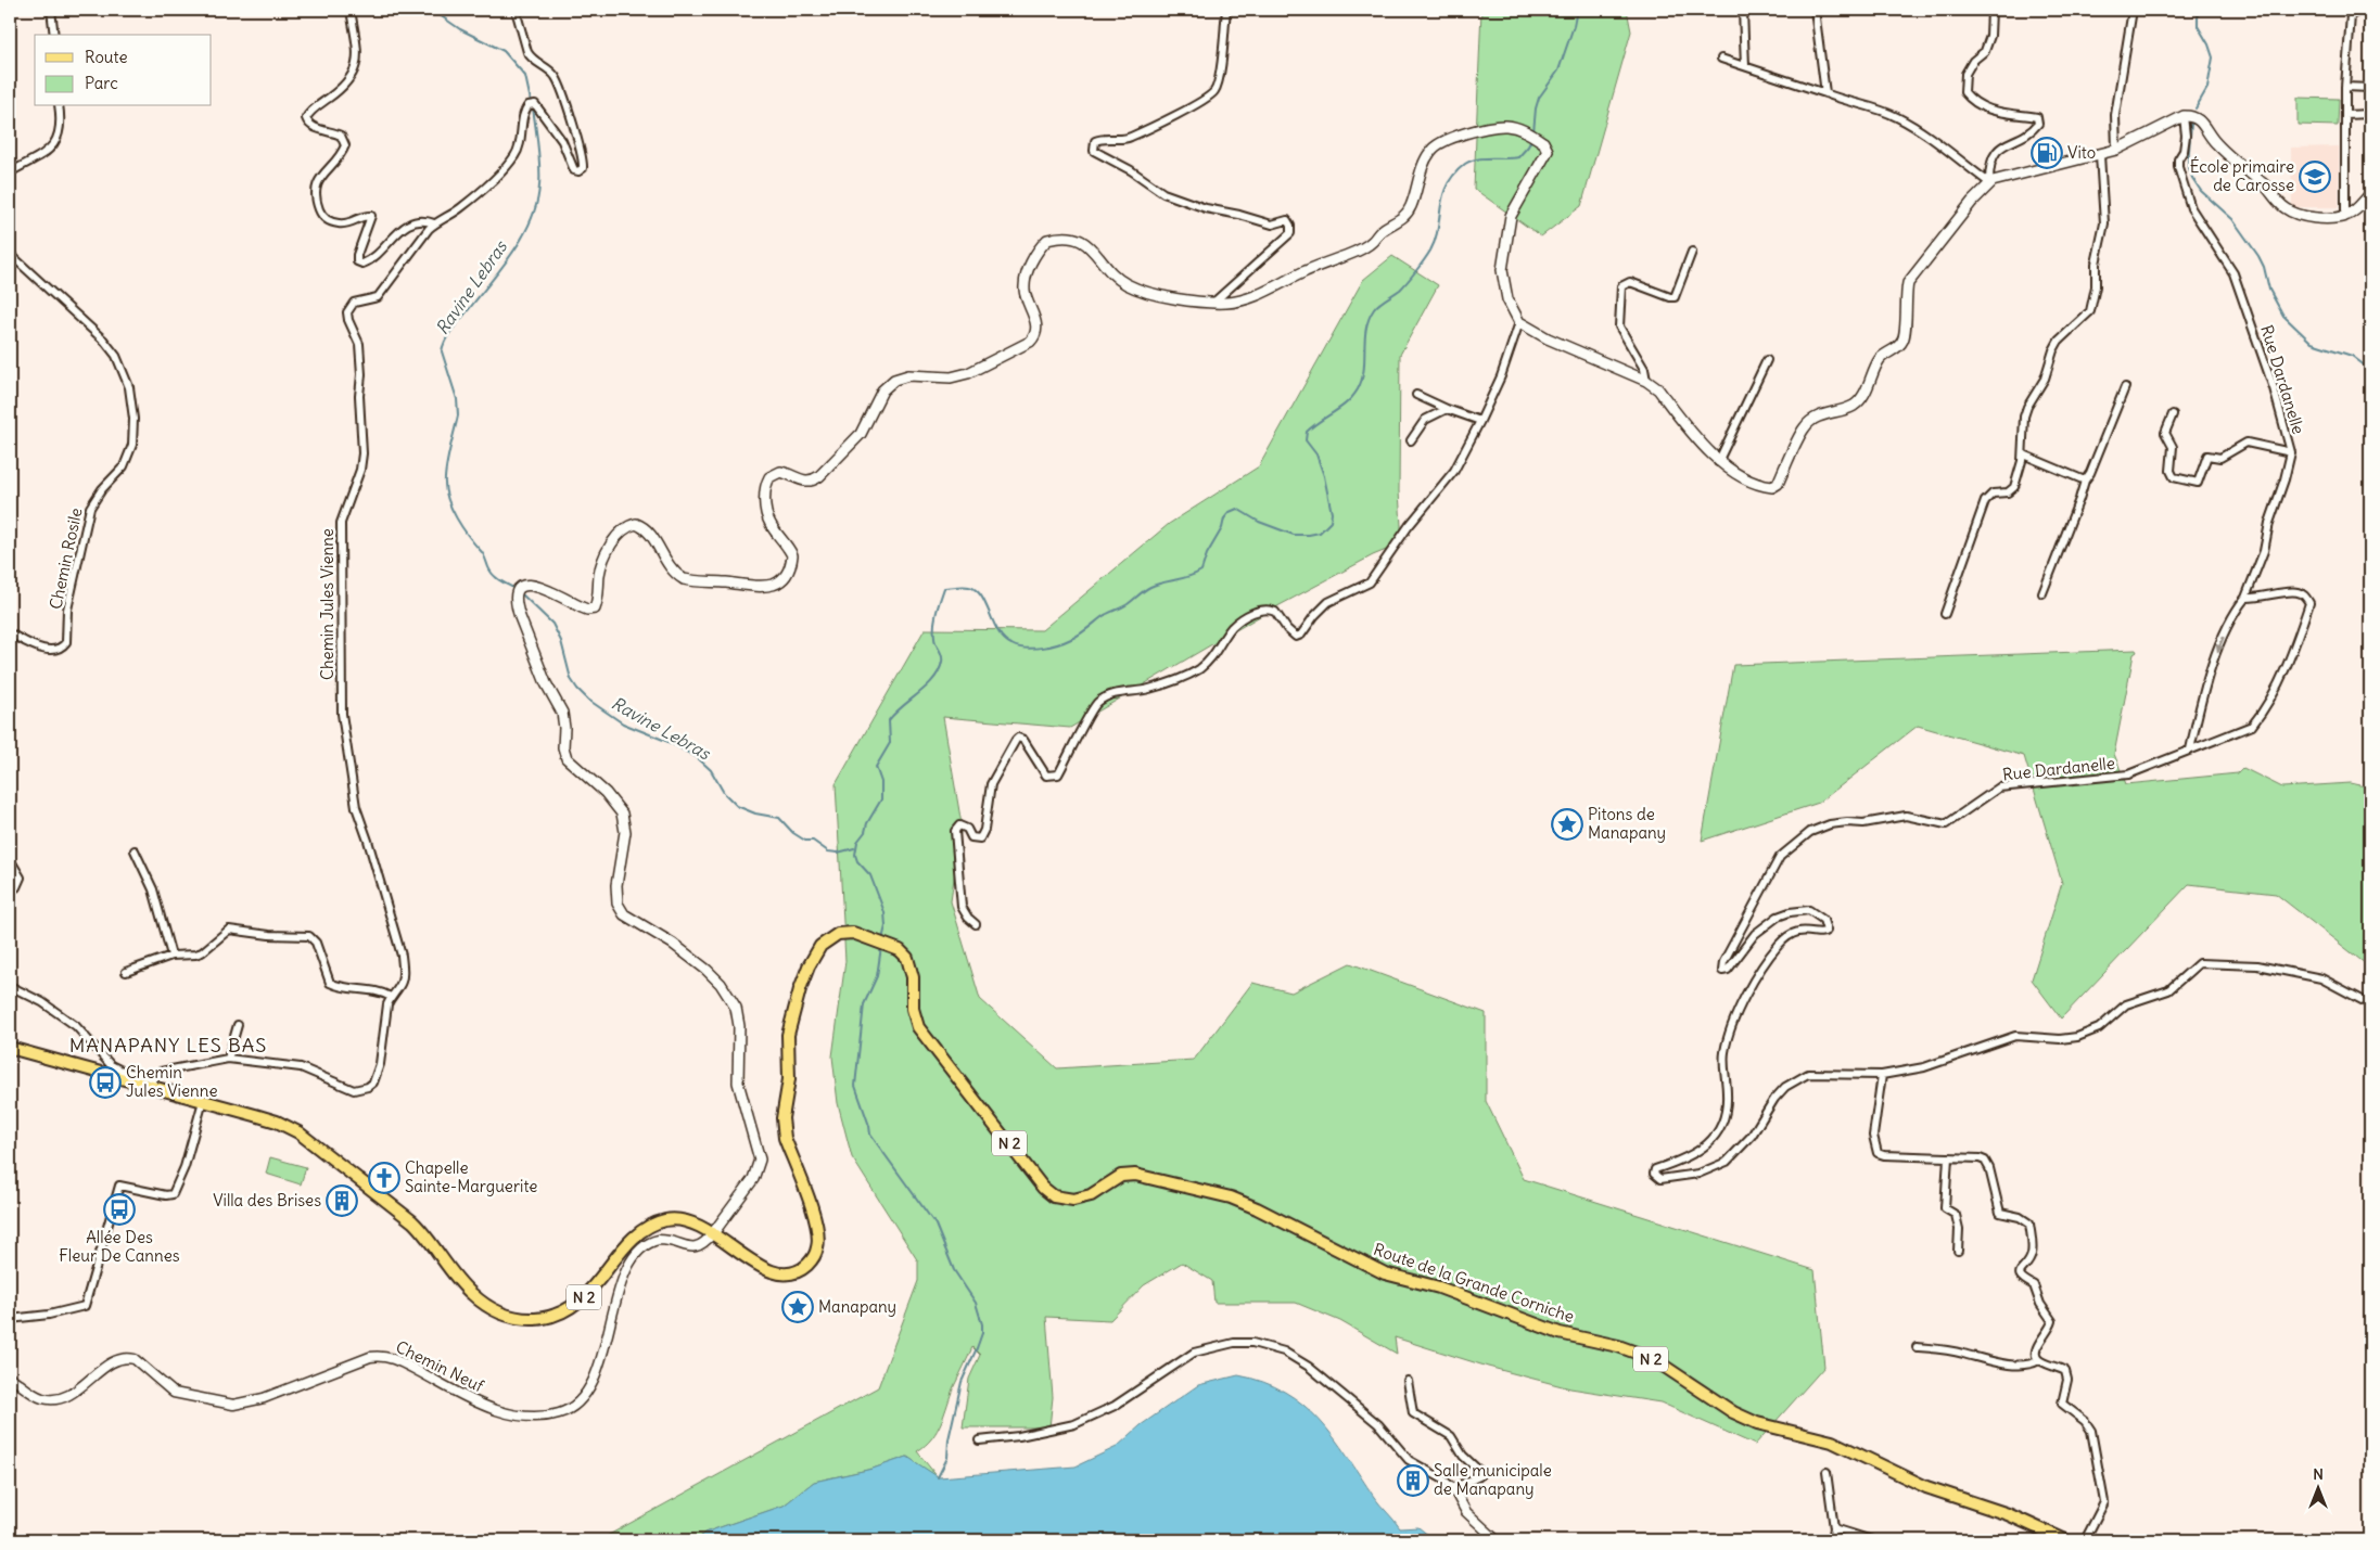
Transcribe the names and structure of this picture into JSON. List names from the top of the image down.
{
  "streets": {
    "main road": ["N 2", "Route de la Grande Corniche"],
    "street": [
      "Rue Dardanelle",
      "Chemin Rosile",
      "Chemin Jules Vienne",
      "Chemin Neuf"
    ]
  },
  "crossings": [
    ["Chemin Jules Vienne", "N 2"],
    ["N 2", "Route de la Grande Corniche"],
    ["N 2", "Chemin Neuf"],
    ["Route de la Grande Corniche", "Chemin Neuf"]
  ],
  "districts": ["MANAPANY LES BAS"],
  "water": ["Ravine Lebras"],
  "places": {
    "fuel station": ["Vito"],
    "school or university": ["École primaire de Carosse"],
    "place": ["Pitons de Manapany", "Manapany"],
    "bus stop": ["Chemin Jules Vienne", "Allée Des Fleur De Cannes"],
    "church": ["Chapelle Sainte-Marguerite"],
    "building": ["Villa des Brises", "Salle municipale de Manapany"]
  },
  "legend": ["Route", "Parc"],
  "north": "top"
}
